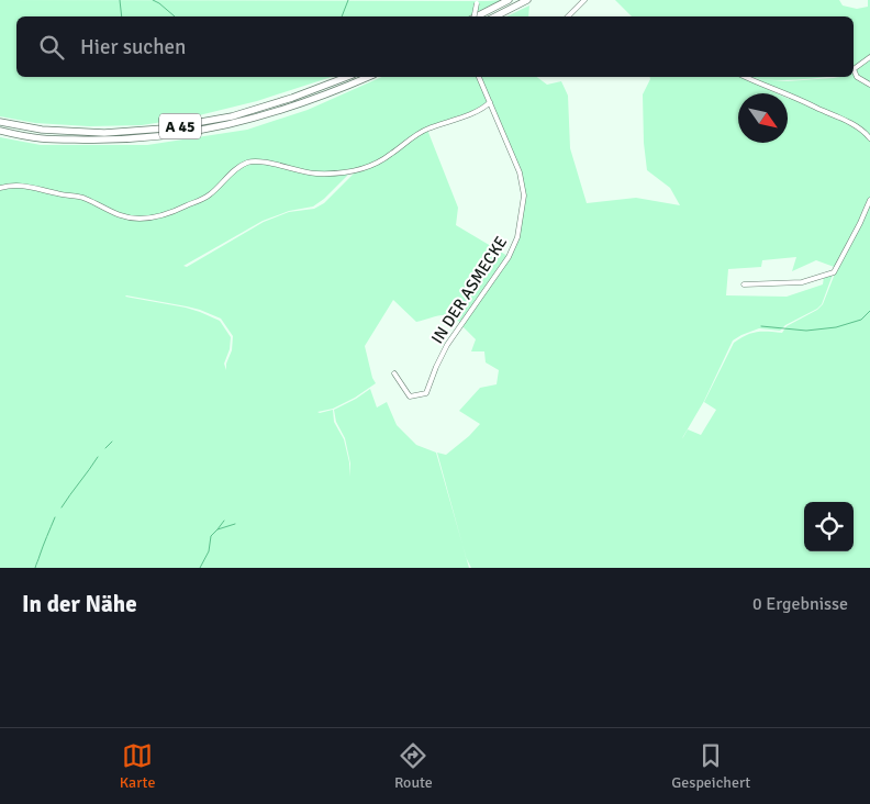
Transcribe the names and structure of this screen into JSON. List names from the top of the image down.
{
  "streets": {
    "highway": ["A 45"],
    "street": ["IN DER ASMECKE"]
  },
  "north": "bottom right",
  "page": {
    "search": "Hier suchen",
    "heading": ["In der Nähe", "0 Ergebnisse"],
    "nav": ["Karte", "Route", "Gespeichert"]
  }
}
